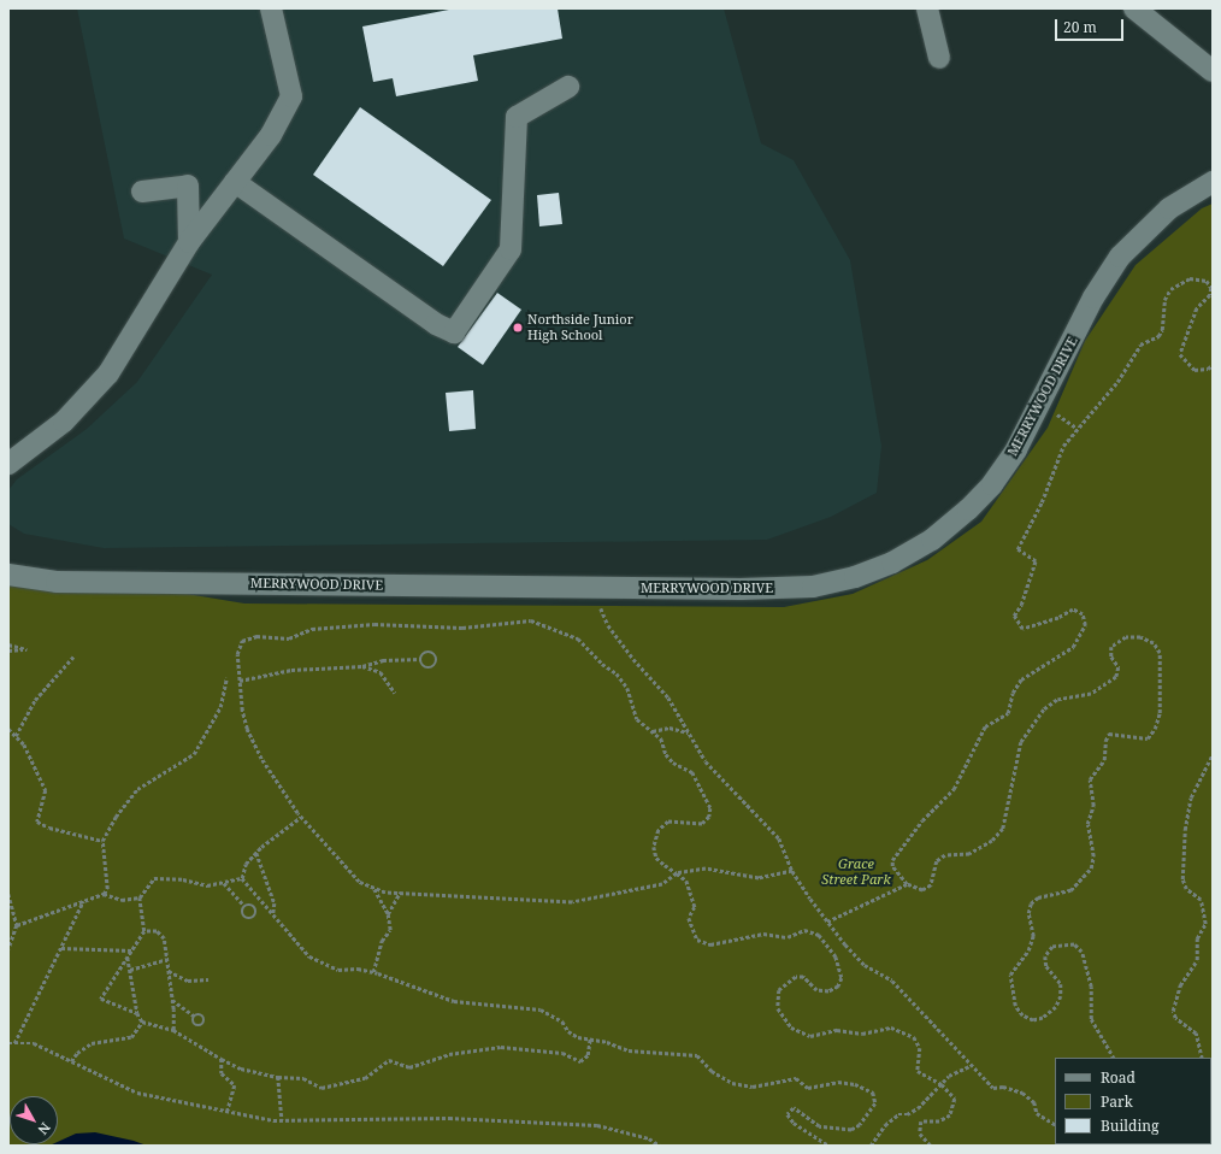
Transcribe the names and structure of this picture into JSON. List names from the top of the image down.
{
  "streets": {
    "street": ["MERRYWOOD DRIVE"]
  },
  "parks": ["Grace Street Park"],
  "places": ["Northside Junior High School"],
  "legend": ["Road", "Park", "Building"],
  "scale_bar": "20 m",
  "north": "bottom right"
}
